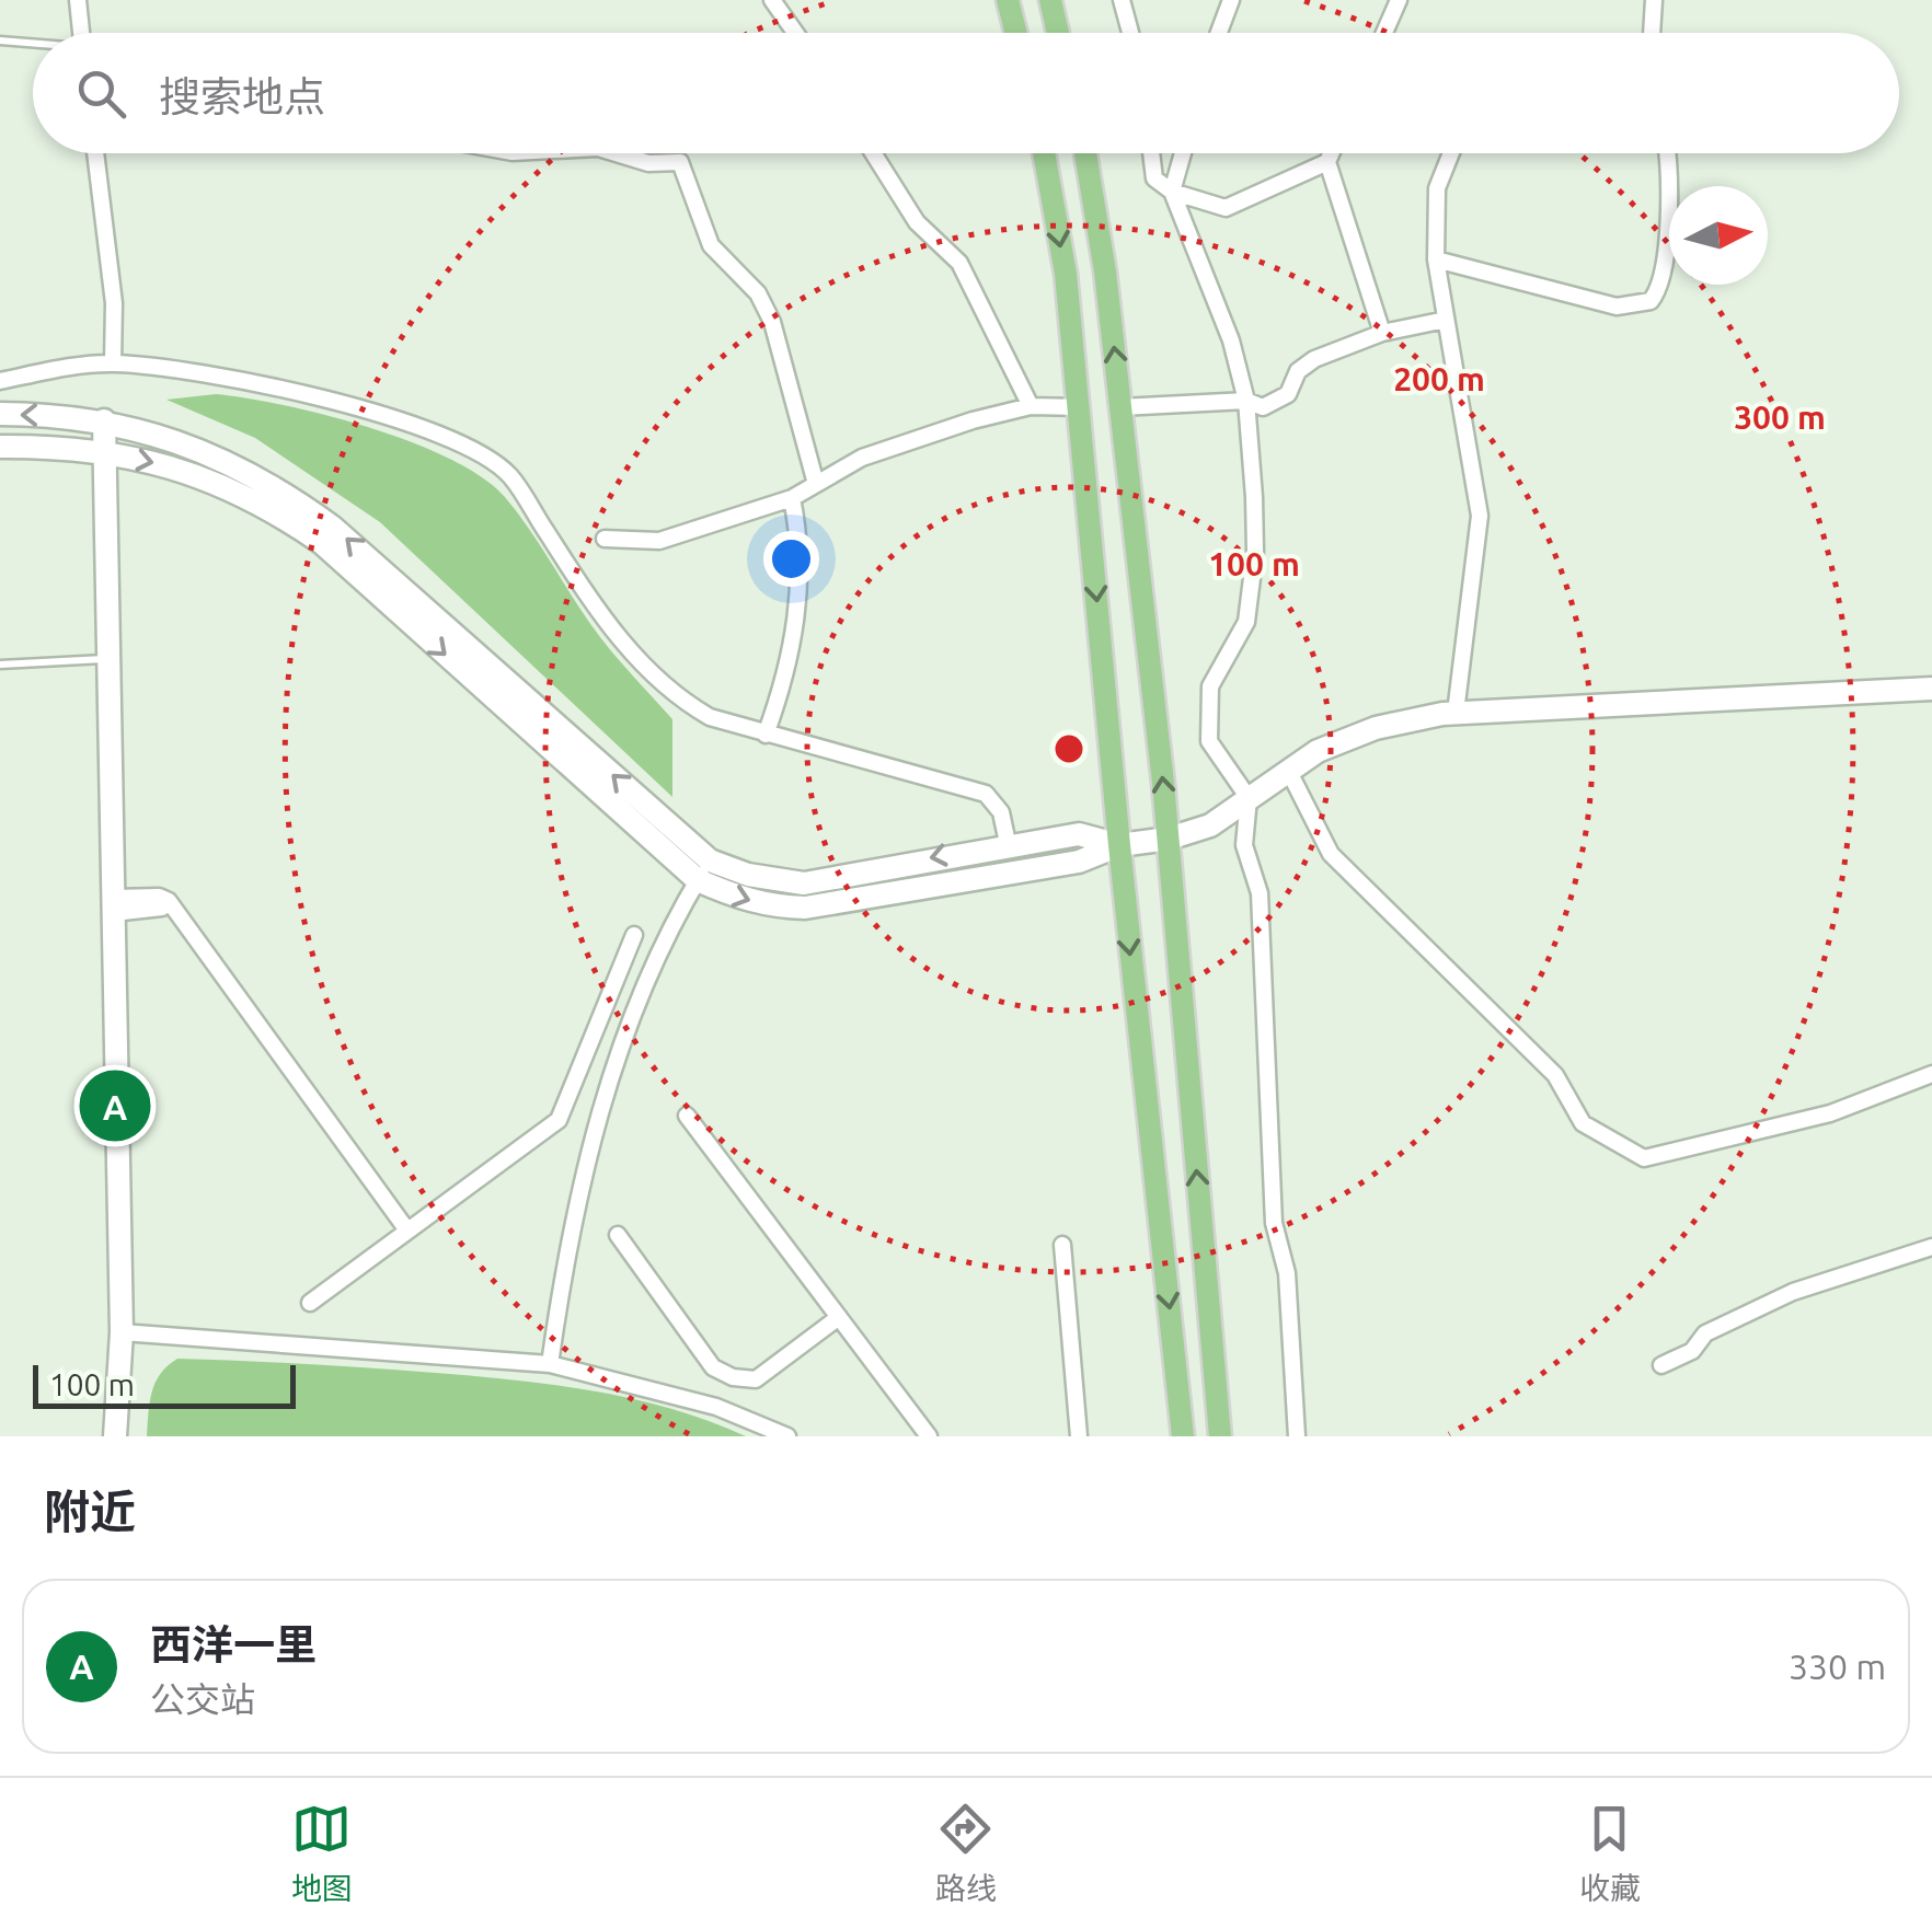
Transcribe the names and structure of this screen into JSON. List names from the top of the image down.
{
  "scale_bar": "100 m",
  "north": "right",
  "page": {
    "search": "搜索地点",
    "pins": "A",
    "scale": "100 m",
    "heading": "附近",
    "list": [
      {
        "mark": "A",
        "name": "西洋一里",
        "note": "公交站",
        "value": "330 m"
      }
    ],
    "nav": ["地图", "路线", "收藏"]
  },
  "rings": ["200 m", "300 m", "100 m"]
}
